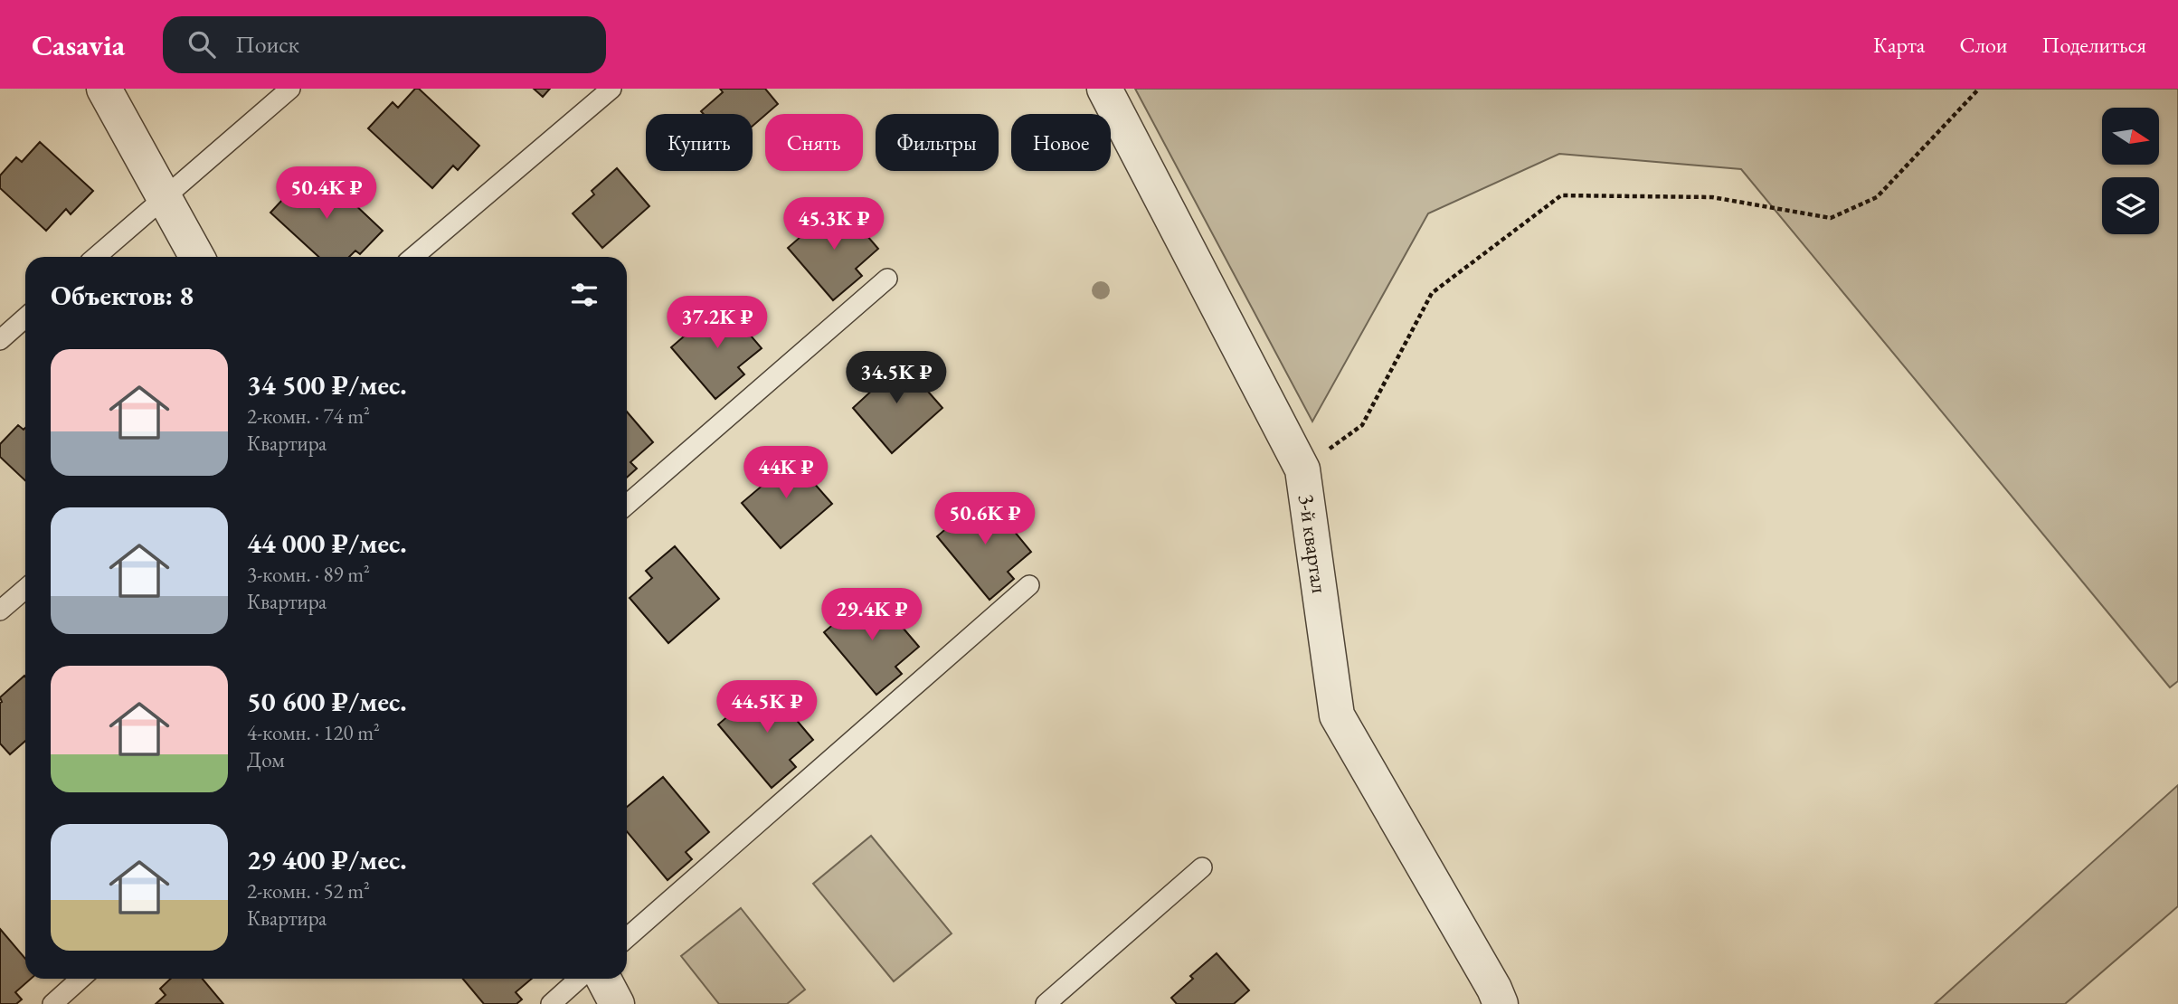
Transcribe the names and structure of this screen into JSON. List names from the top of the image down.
{
  "streets": {
    "street": ["3-й квартал"]
  },
  "north": "right",
  "page": {
    "header": "Casavia",
    "search": "Поиск",
    "nav": ["Карта", "Слои", "Поделиться"],
    "chip": [
      "Купить",
      "Снять",
      "Фильтры",
      "Новое"
    ],
    "price": [
      "50.4K ₽",
      "45.3K ₽",
      "37.2K ₽",
      "34.5K ₽",
      "44K ₽",
      "50.6K ₽",
      "29.4K ₽",
      "44.5K ₽"
    ],
    "heading": "Объектов: 8",
    "list": [
      {
        "name": "34 500 ₽/мес.",
        "note": "2-комн. · 74 m² · Квартира"
      },
      {
        "name": "44 000 ₽/мес.",
        "note": "3-комн. · 89 m² · Квартира"
      },
      {
        "name": "50 600 ₽/мес.",
        "note": "4-комн. · 120 m² · Дом"
      },
      {
        "name": "29 400 ₽/мес.",
        "note": "2-комн. · 52 m² · Квартира"
      }
    ]
  }
}
